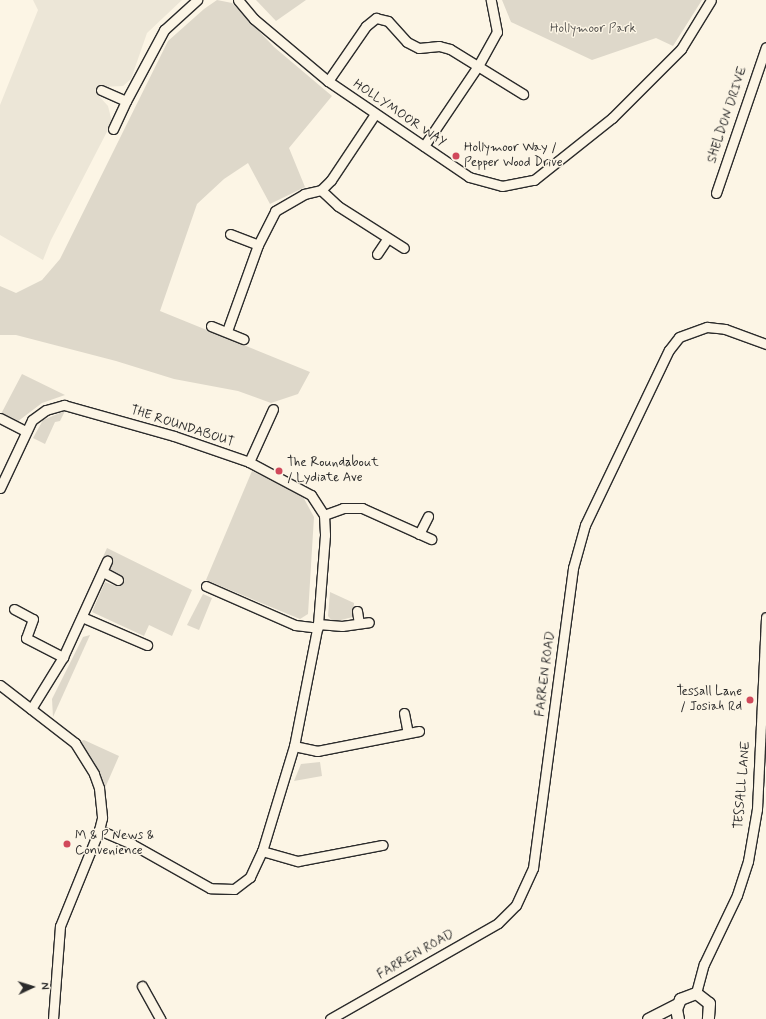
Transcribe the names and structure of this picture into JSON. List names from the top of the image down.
{
  "streets": {
    "street": [
      "HOLLYMOOR WAY",
      "SHELDON DRIVE",
      "THE ROUNDABOUT",
      "FARREN ROAD",
      "TESSALL LANE"
    ]
  },
  "parks": ["Hollymoor Park"],
  "places": [
    "Hollymoor Way / Pepper Wood Drive",
    "The Roundabout / Lydiate Ave",
    "Tessall Lane / Josiah Rd",
    "M & P News & Convenience"
  ],
  "north": "right"
}
